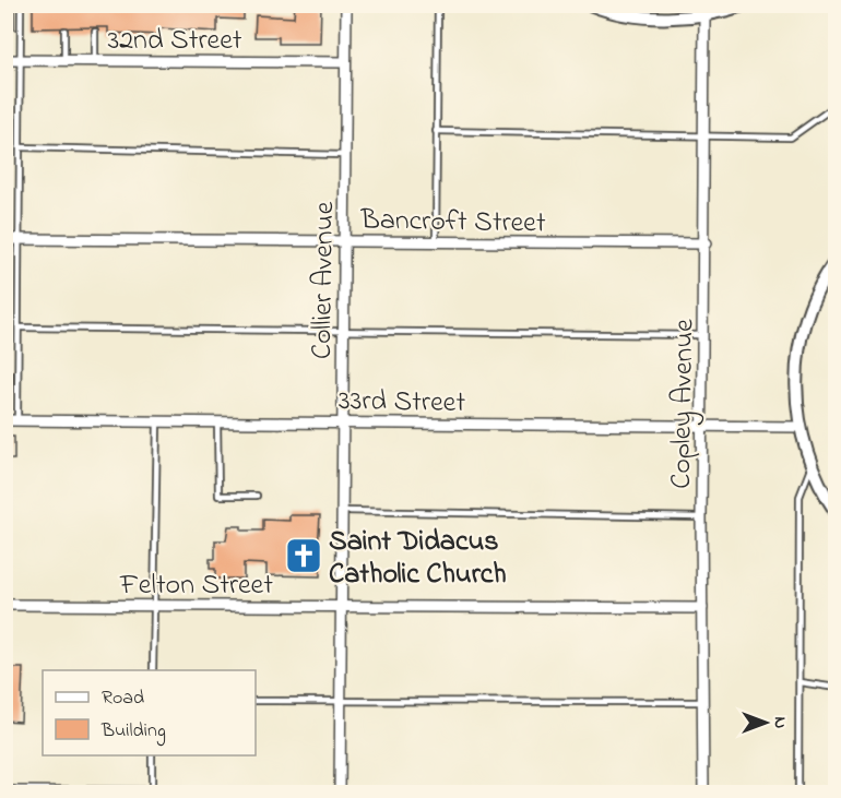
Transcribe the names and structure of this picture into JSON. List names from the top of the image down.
{
  "streets": {
    "street": [
      "32nd Street",
      "Bancroft Street",
      "Collier Avenue",
      "33rd Street",
      "Copley Avenue",
      "Felton Street"
    ]
  },
  "crossings": [
    ["32nd Street", "Collier Avenue"],
    ["Bancroft Street", "Collier Avenue"],
    ["Bancroft Street", "Copley Avenue"],
    ["Collier Avenue", "33rd Street"],
    ["Collier Avenue", "Felton Street"],
    ["33rd Street", "Copley Avenue"],
    ["Copley Avenue", "Felton Street"]
  ],
  "places": {
    "church": ["Saint Didacus Catholic Church"]
  },
  "legend": ["Road", "Building"],
  "north": "right"
}
